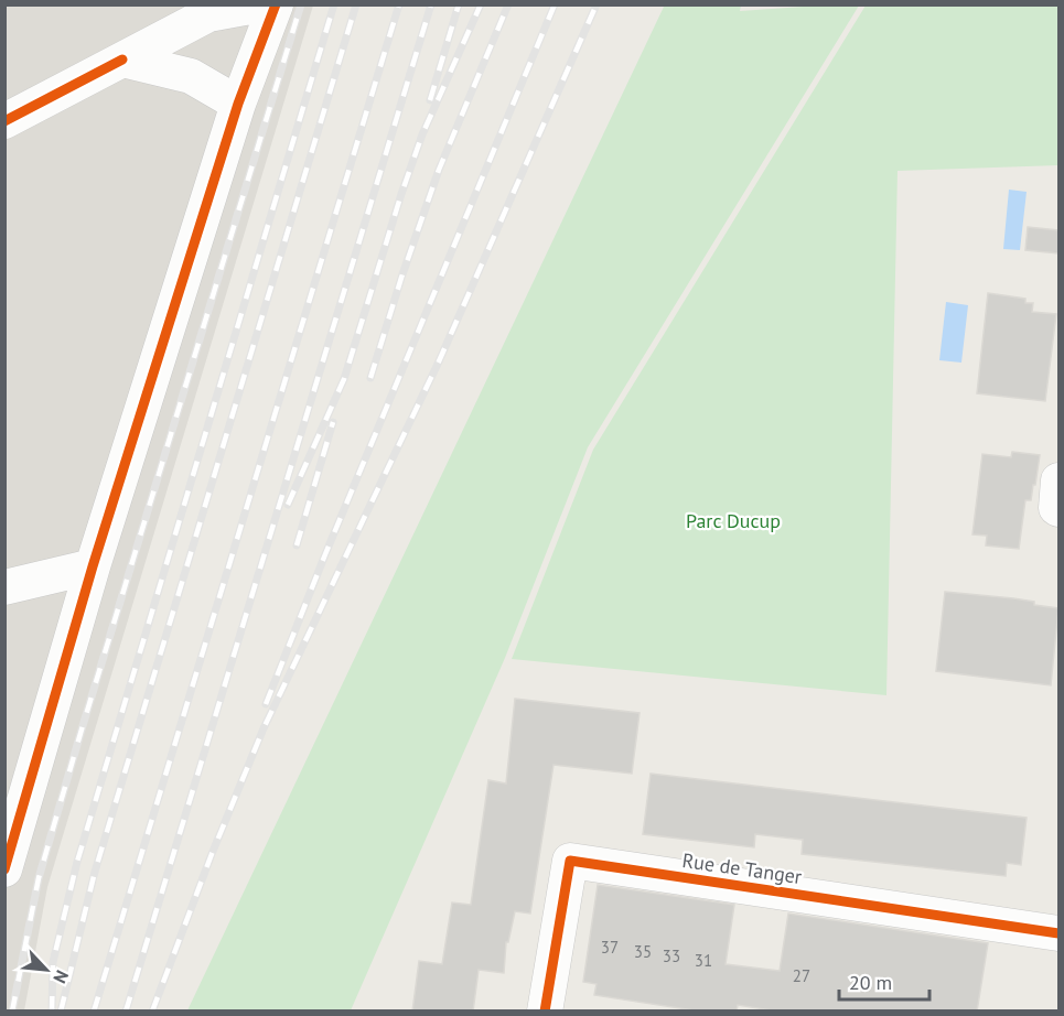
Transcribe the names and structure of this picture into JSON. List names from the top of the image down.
{
  "streets": {
    "street": ["Rue de Tanger"]
  },
  "parks": ["Parc Ducup"],
  "house_numbers": [
    "37",
    "35",
    "33",
    "31",
    "27"
  ],
  "scale_bar": "20 m",
  "north": "bottom right"
}
